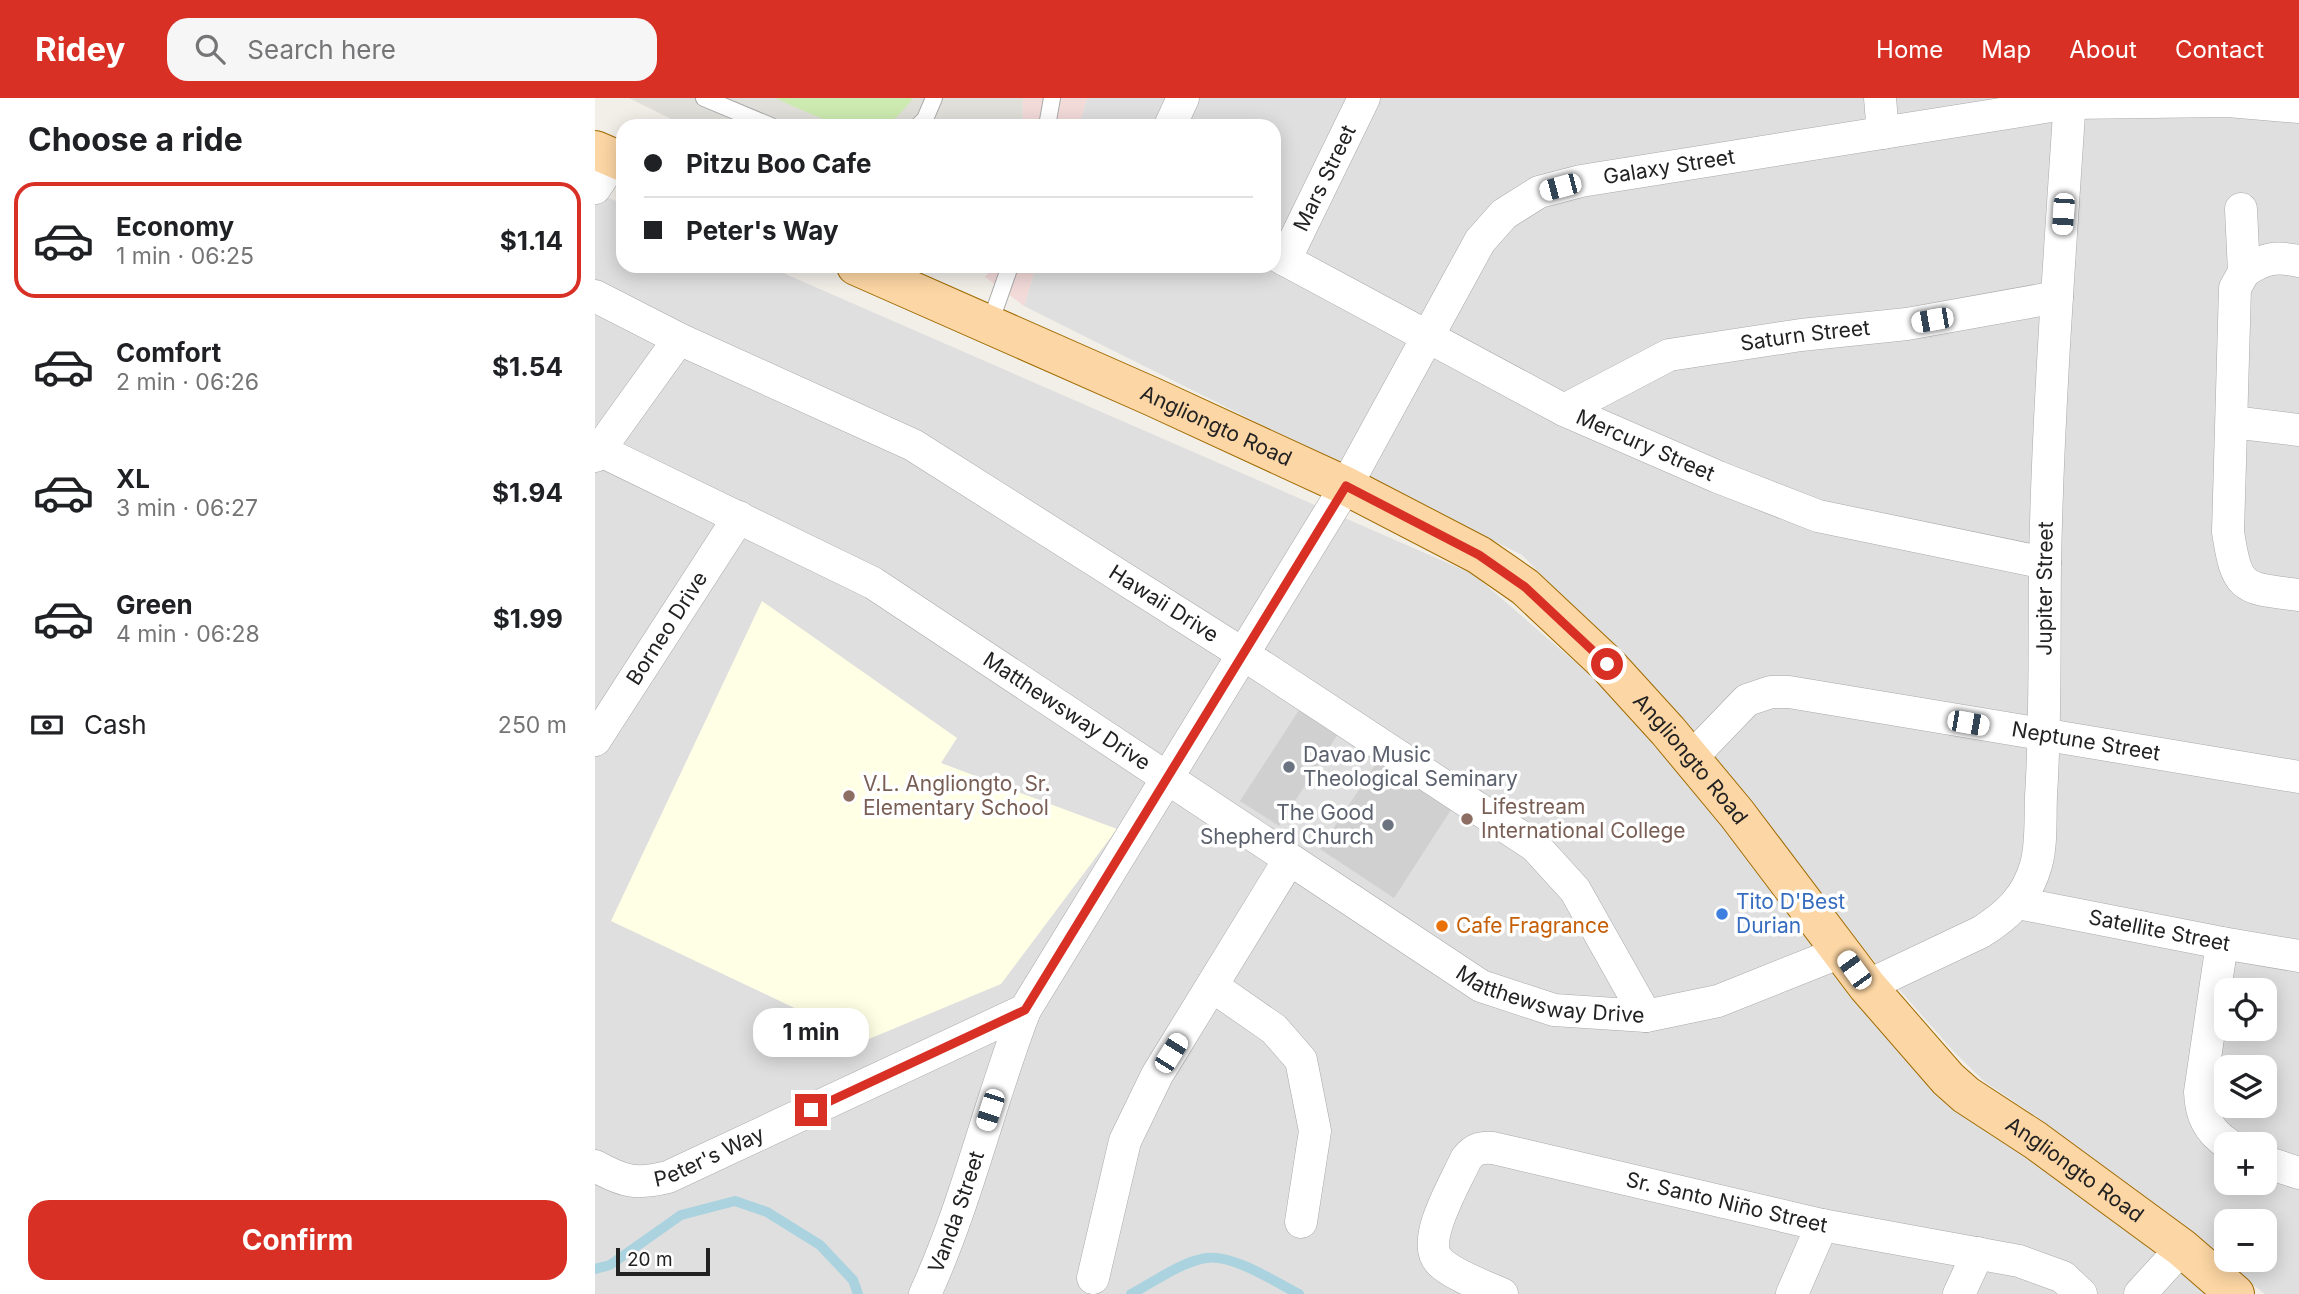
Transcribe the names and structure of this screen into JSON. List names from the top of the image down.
{
  "streets": {
    "main road": ["Angliongto Road"],
    "street": [
      "Galaxy Street",
      "Mars Street",
      "Saturn Street",
      "Mercury Street",
      "Jupiter Street",
      "Hawaii Drive",
      "Borneo Drive",
      "Matthewsway Drive",
      "Neptune Street",
      "Satellite Street",
      "Peter's Way",
      "Sr. Santo Niño Street",
      "Vanda Street"
    ]
  },
  "crossings": [
    ["Galaxy Street", "Angliongto Road"],
    ["Galaxy Street", "Mercury Street"],
    ["Galaxy Street", "Jupiter Street"],
    ["Saturn Street", "Mercury Street"],
    ["Saturn Street", "Jupiter Street"],
    ["Angliongto Road", "Jupiter Street"],
    ["Angliongto Road", "Matthewsway Drive"],
    ["Angliongto Road", "Neptune Street"],
    ["Mercury Street", "Jupiter Street"],
    ["Jupiter Street", "Neptune Street"],
    ["Jupiter Street", "Satellite Street"],
    ["Hawaii Drive", "Matthewsway Drive"],
    ["Borneo Drive", "Matthewsway Drive"],
    ["Peter's Way", "Vanda Street"]
  ],
  "places": [
    "Davao Music Theological Seminary",
    "V.L. Angliongto, Sr. Elementary School",
    "Lifestream International College",
    "The Good Shepherd Church",
    "Tito D'Best Durian",
    "Cafe Fragrance"
  ],
  "scale_bar": "20 m",
  "page": {
    "header": "Ridey",
    "search": "Search here",
    "nav": [
      "Home",
      "Map",
      "About",
      "Contact"
    ],
    "heading": "Choose a ride",
    "banner": ["Pitzu Boo Cafe", "Peter's Way"],
    "list": [
      {
        "name": "Economy",
        "note": "1 min · 06:25",
        "value": "$1.14"
      },
      {
        "name": "Comfort",
        "note": "2 min · 06:26",
        "value": "$1.54"
      },
      {
        "name": "XL",
        "note": "3 min · 06:27",
        "value": "$1.94"
      },
      {
        "name": "Green",
        "note": "4 min · 06:28",
        "value": "$1.99"
      }
    ],
    "pay": ["Cash", "250 m"],
    "map_buttons": ["+", "−"],
    "bubble": "1 min",
    "buttons": "Confirm",
    "scale": "20 m"
  }
}
